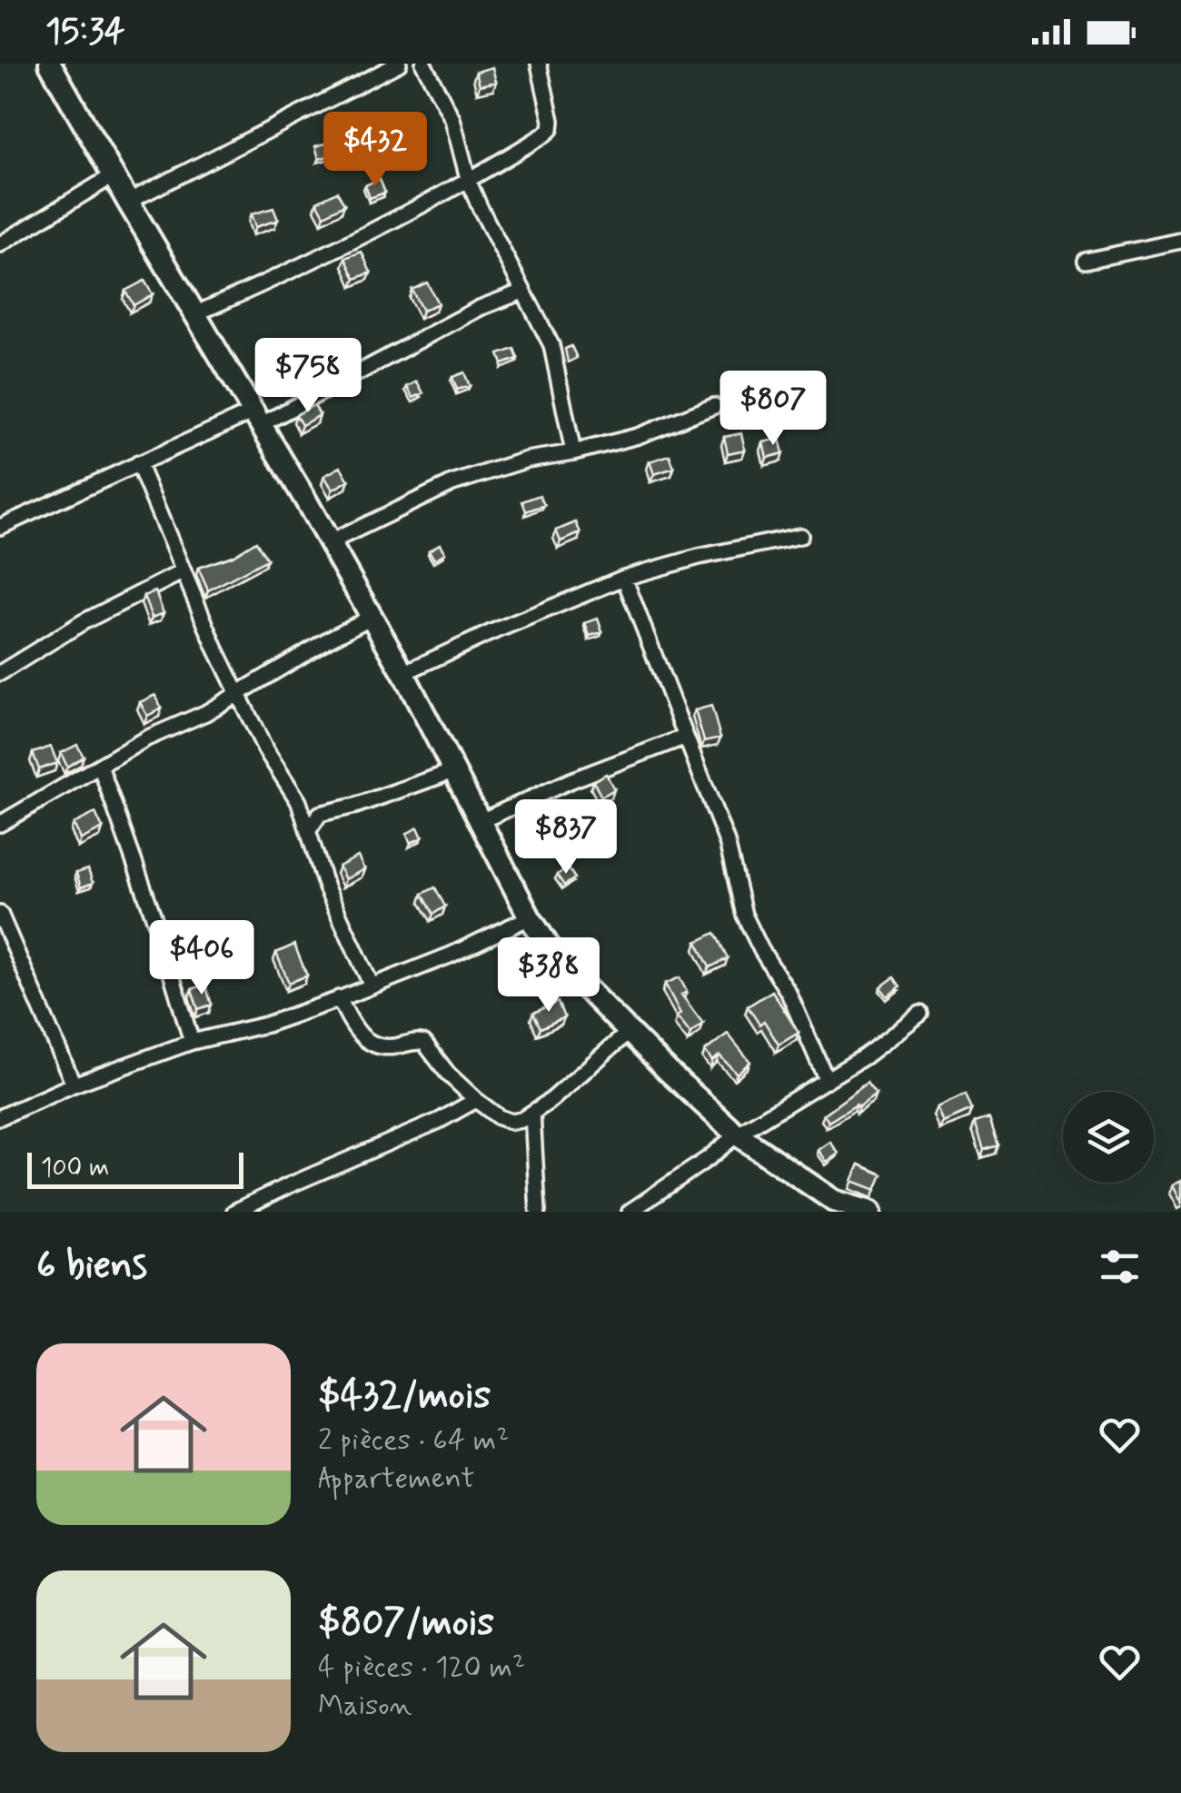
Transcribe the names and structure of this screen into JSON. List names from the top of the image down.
{
  "scale_bar": "100 m",
  "page": {
    "status": "15:34",
    "price": [
      "$432",
      "$758",
      "$807",
      "$837",
      "$406",
      "$388"
    ],
    "scale": "100 m",
    "heading": "6 biens",
    "list": [
      {
        "name": "$432/mois",
        "note": "2 pièces · 64 m² · Appartement"
      },
      {
        "name": "$807/mois",
        "note": "4 pièces · 120 m² · Maison"
      }
    ]
  }
}
